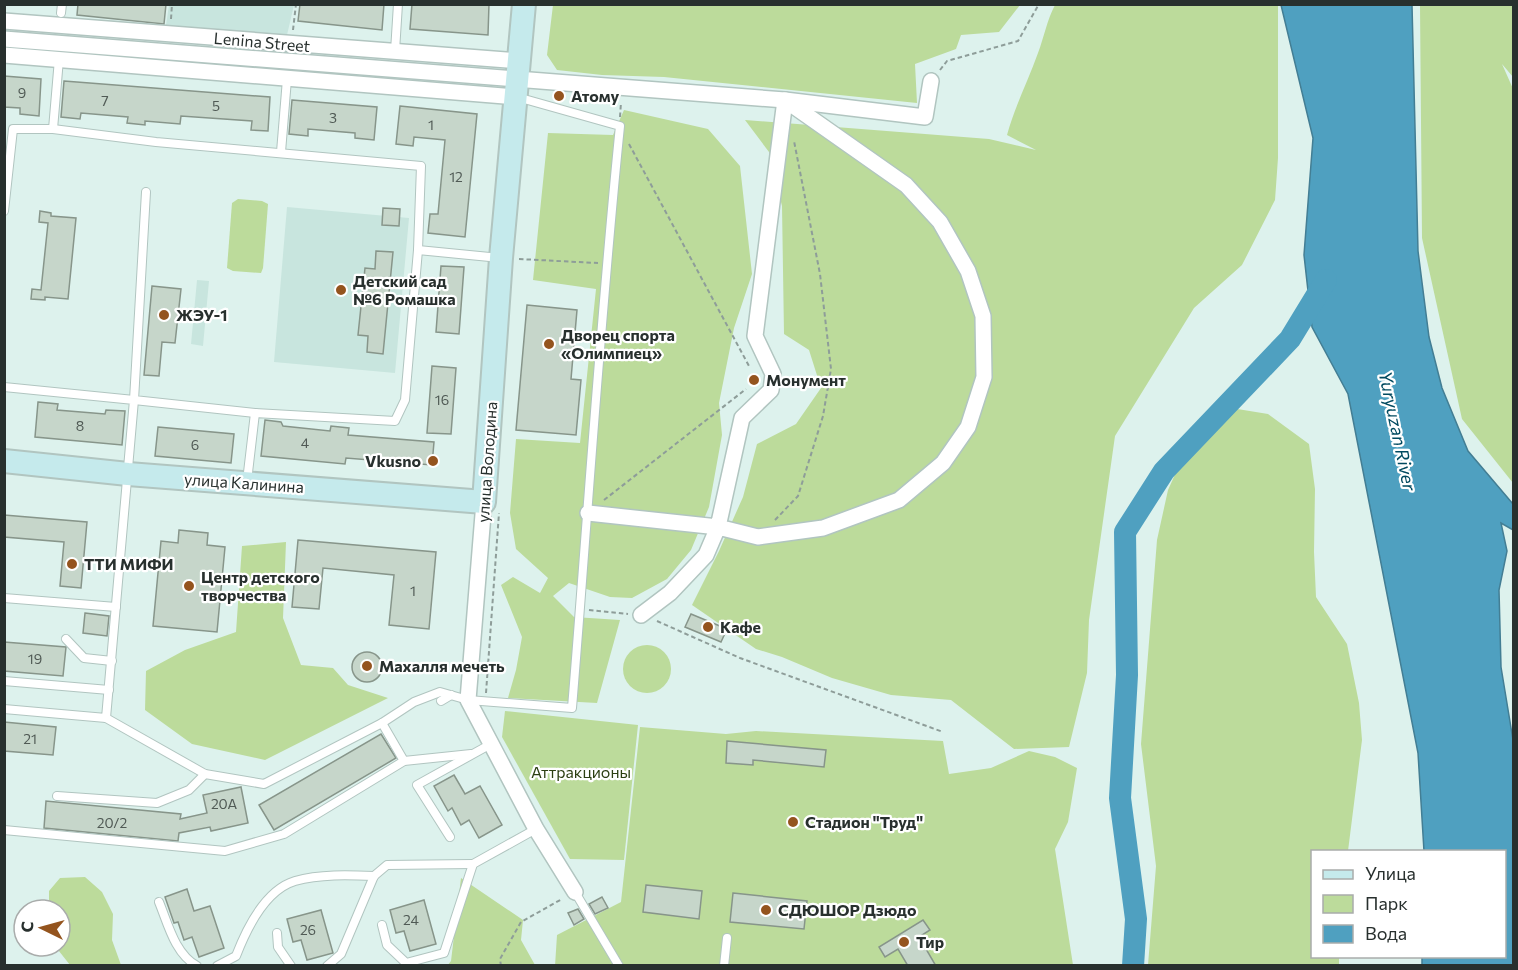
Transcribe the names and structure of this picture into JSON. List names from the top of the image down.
{
  "streets": {
    "street": ["Lenina Street", "улица Володина", "улица Калинина"]
  },
  "crossings": [
    ["Lenina Street", "улица Володина"],
    ["улица Володина", "улица Калинина"]
  ],
  "water": ["Yuryuzan River"],
  "parks": ["Аттракционы"],
  "places": [
    "Атому",
    "Детский сад №6 Ромашка",
    "ЖЭУ-1",
    "Дворец спорта «Олимпиец»",
    "Монумент",
    "Vkusno",
    "ТТИ МИФИ",
    "Центр детского творчества",
    "Кафе",
    "Махалля мечеть",
    "Стадион \"Труд\"",
    "СДЮШОР Дзюдо",
    "Тир"
  ],
  "house_numbers": [
    "9",
    "7",
    "5",
    "3",
    "1",
    "12",
    "16",
    "8",
    "4",
    "6",
    "1",
    "19",
    "21",
    "20А",
    "20/2",
    "24",
    "26"
  ],
  "legend": ["Улица", "Парк", "Вода"],
  "north": "left"
}
